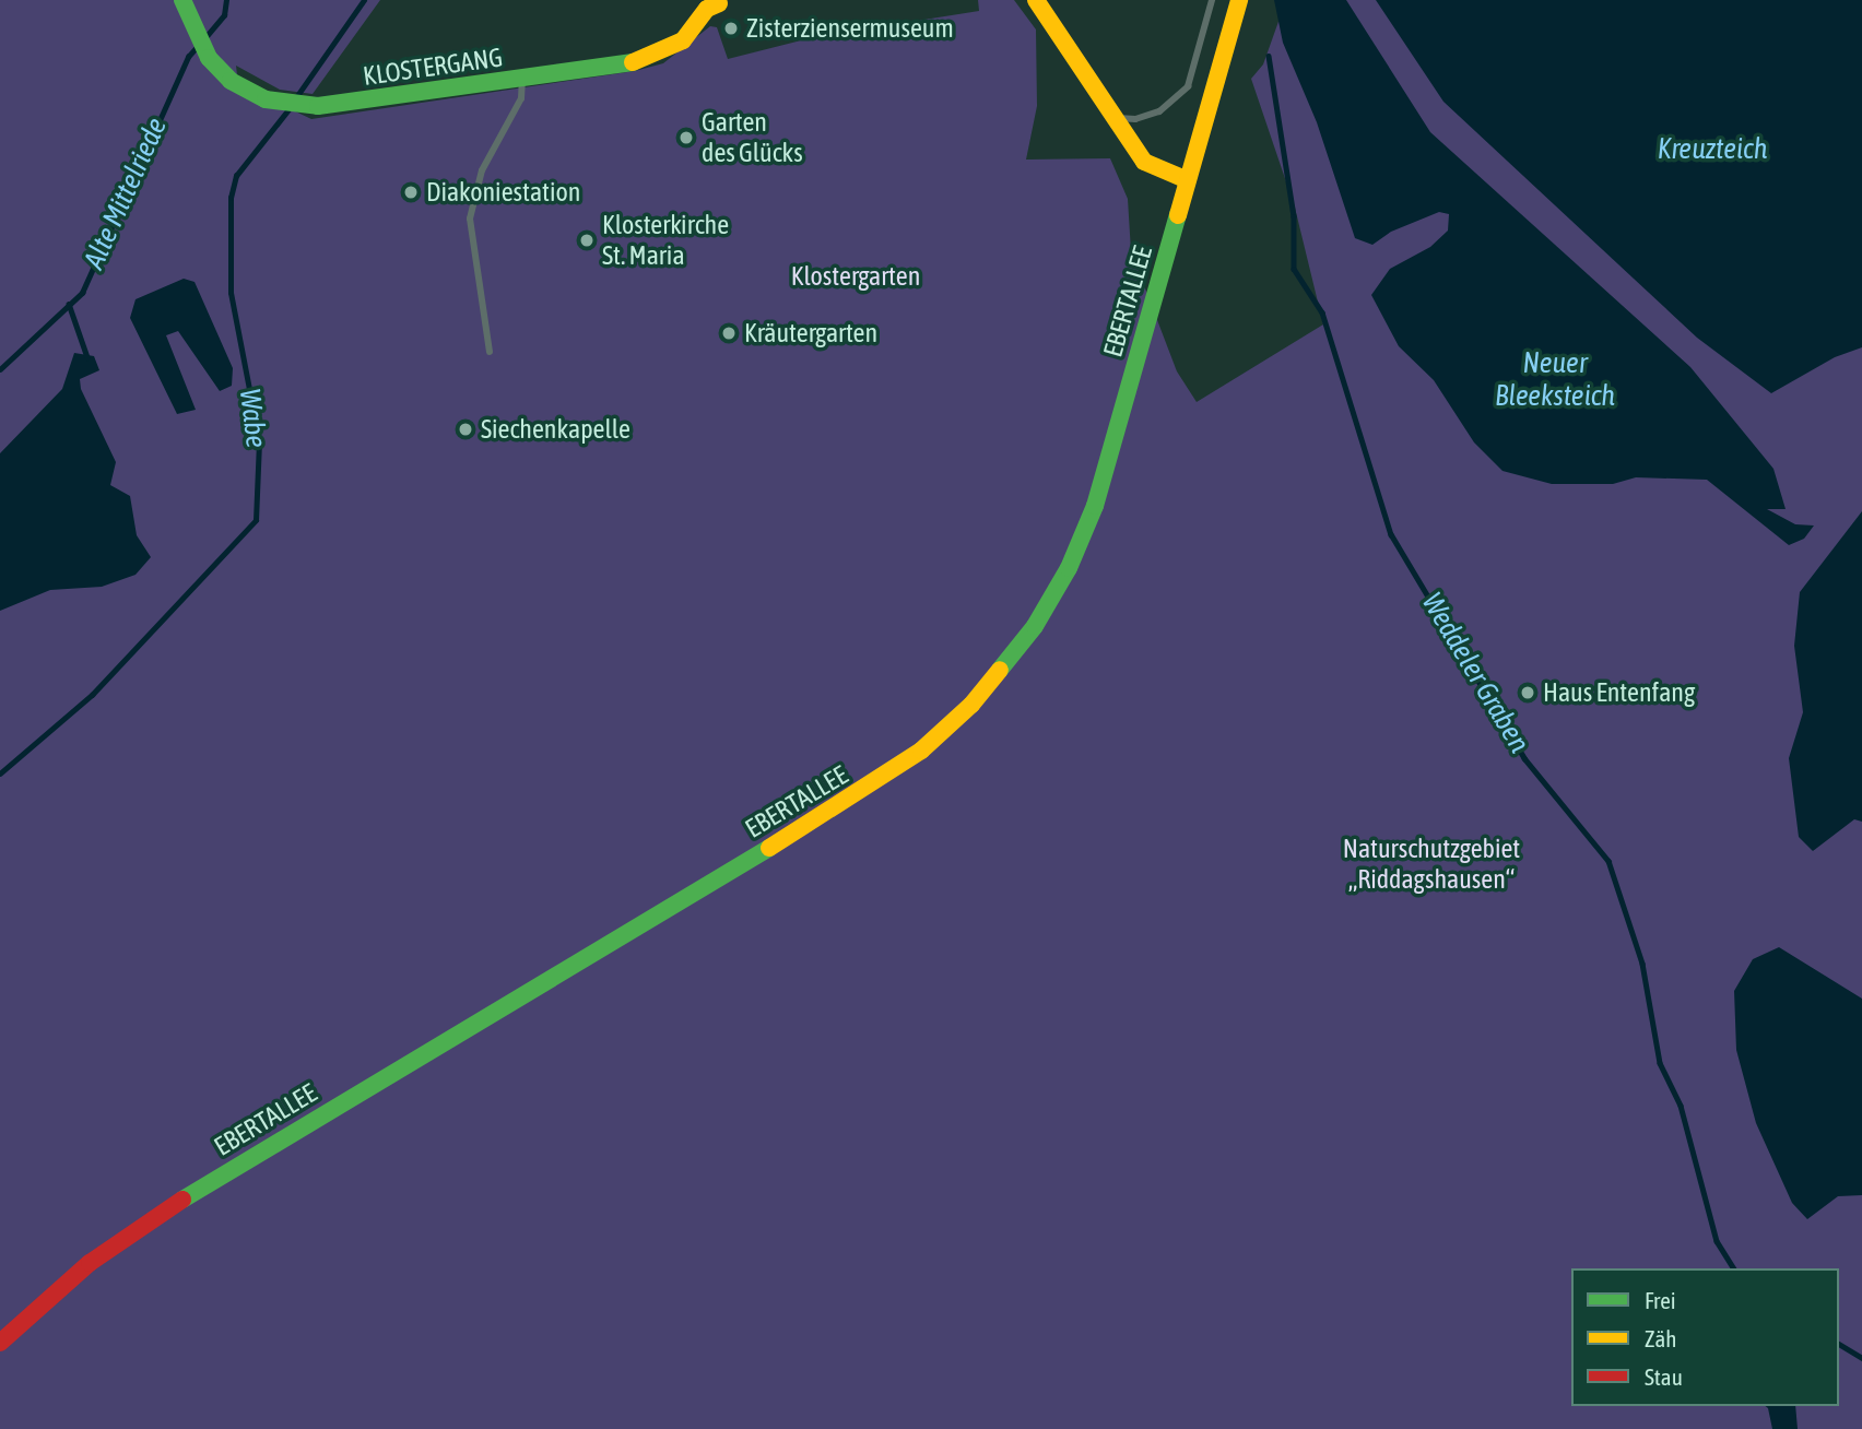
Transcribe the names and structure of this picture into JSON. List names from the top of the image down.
{
  "streets": {
    "main road": ["KLOSTERGANG", "EBERTALLEE"]
  },
  "water": [
    "Kreuzteich",
    "Alte Mittelriede",
    "Neuer Bleeksteich",
    "Wabe",
    "Weddeler Graben"
  ],
  "parks": ["Klostergarten", "Naturschutzgebiet „Riddagshausen“"],
  "places": [
    "Zisterziensermuseum",
    "Garten des Glücks",
    "Diakoniestation",
    "Klosterkirche St. Maria",
    "Kräutergarten",
    "Siechenkapelle",
    "Haus Entenfang"
  ],
  "legend": ["Frei", "Zäh", "Stau"]
}
